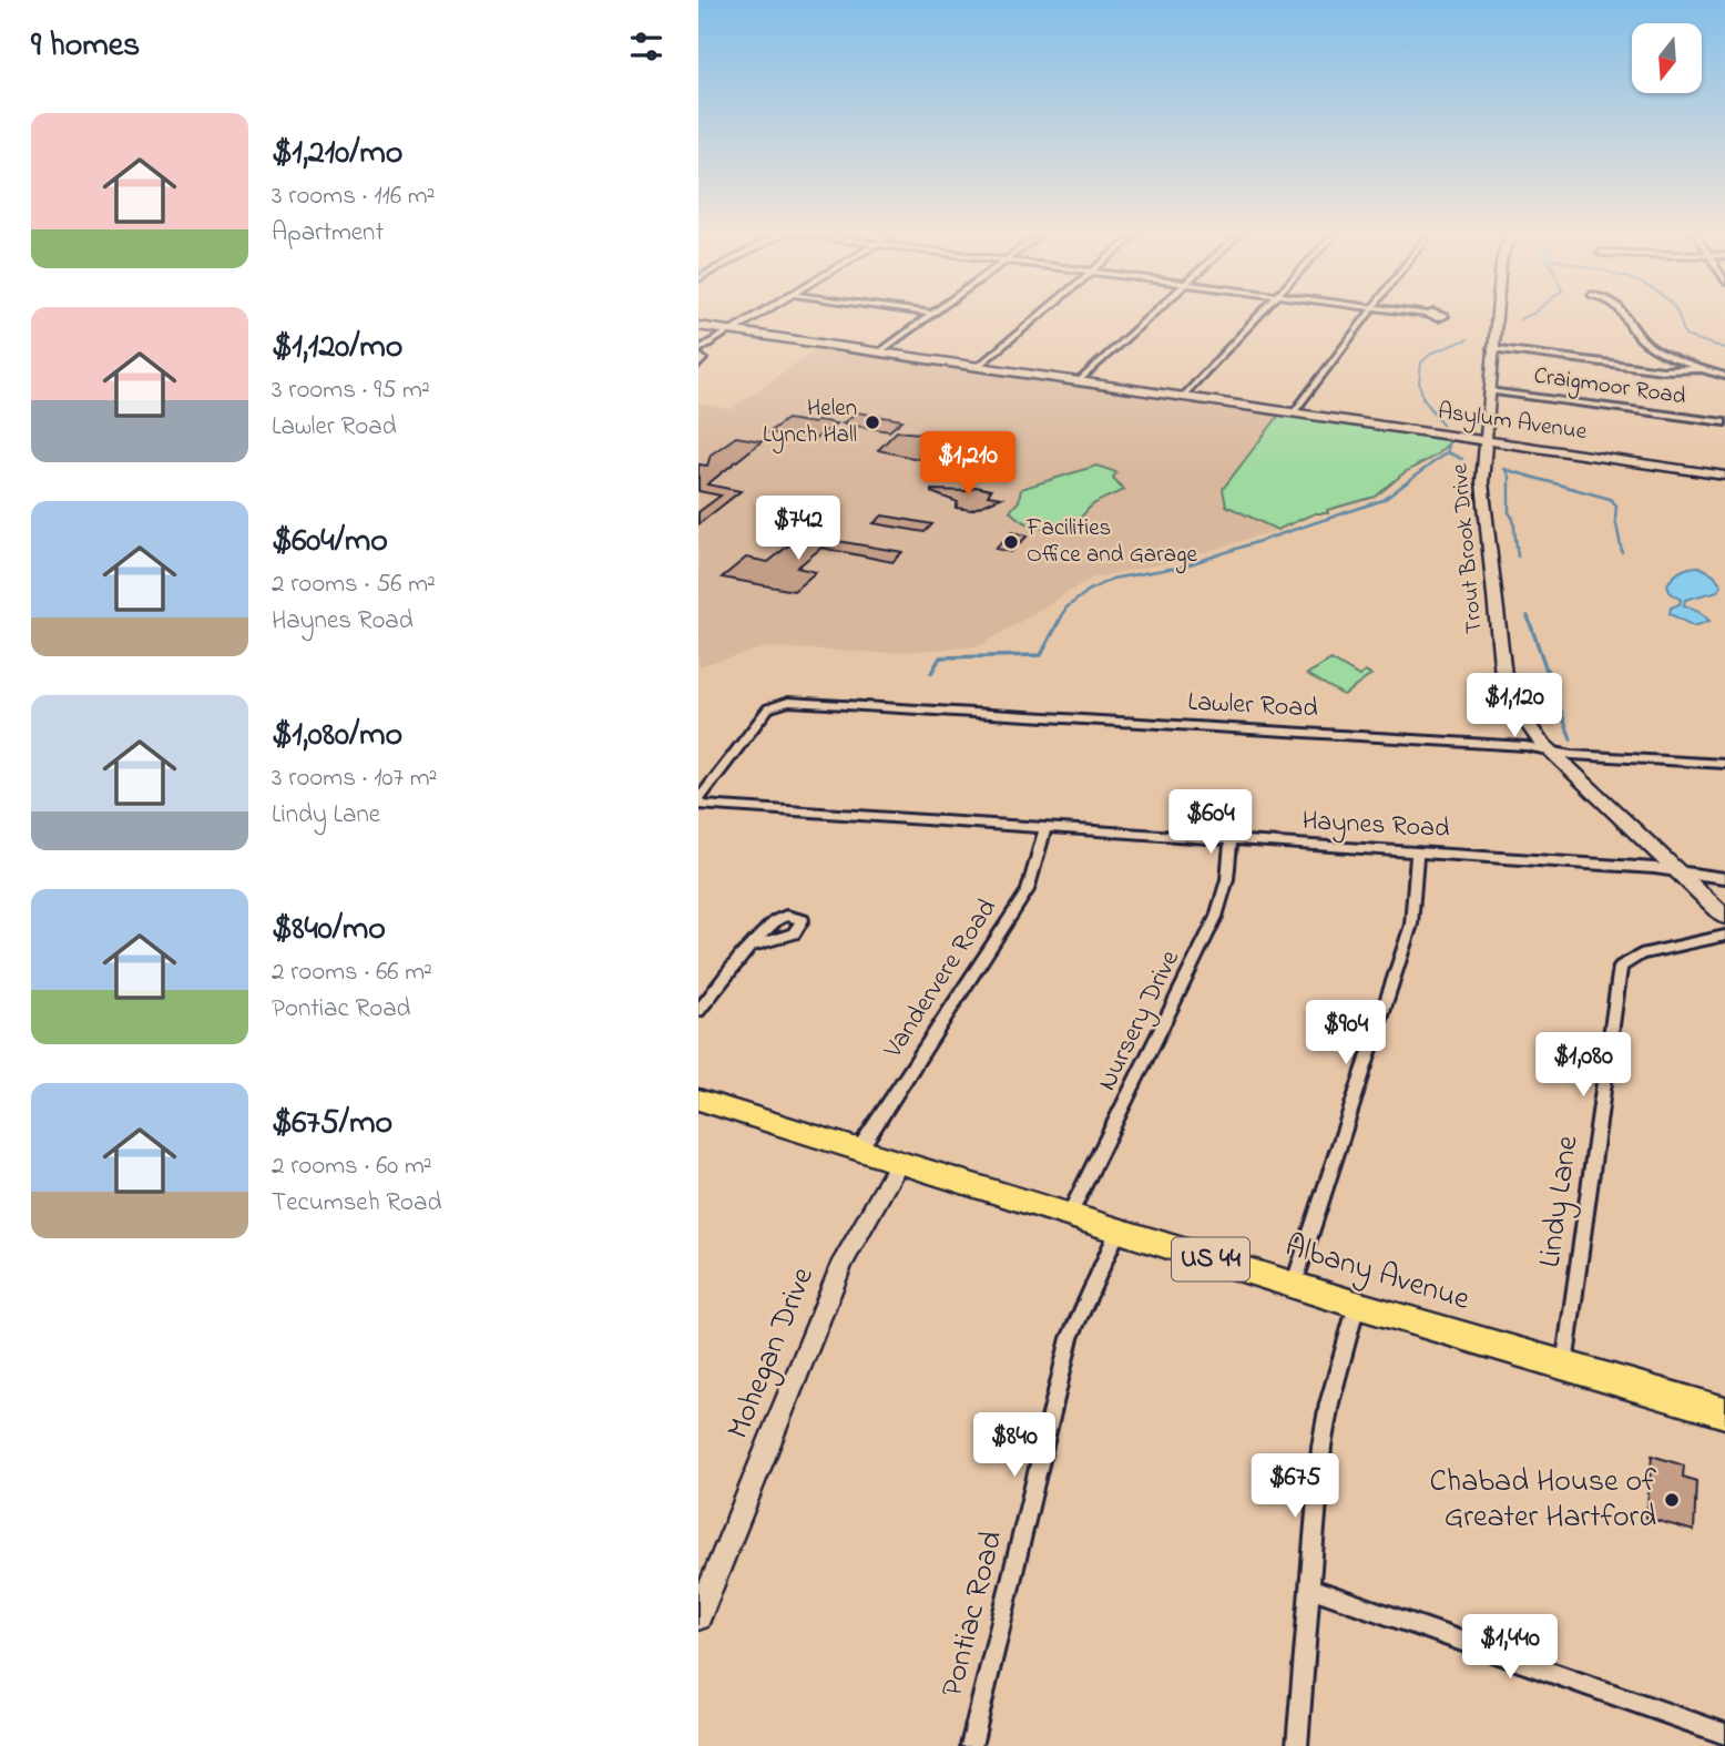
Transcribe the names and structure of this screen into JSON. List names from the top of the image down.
{
  "streets": {
    "highway": ["US 44", "Albany Avenue"],
    "main road": ["Asylum Avenue", "Trout Brook Drive"],
    "street": [
      "Craigmoor Road",
      "Lawler Road",
      "Haynes Road",
      "Vandervere Road",
      "Nursery Drive",
      "Lindy Lane",
      "Mohegan Drive",
      "Pontiac Road"
    ]
  },
  "crossings": [
    ["Craigmoor Road", "Trout Brook Drive"],
    ["Asylum Avenue", "Trout Brook Drive"],
    ["Trout Brook Drive", "Lawler Road"],
    ["Trout Brook Drive", "Haynes Road"],
    ["Lawler Road", "Haynes Road"],
    ["Haynes Road", "Vandervere Road"],
    ["Haynes Road", "Nursery Drive"],
    ["Vandervere Road", "Albany Avenue"],
    ["Nursery Drive", "Albany Avenue"],
    ["Lindy Lane", "Albany Avenue"],
    ["Albany Avenue", "Mohegan Drive"],
    ["Albany Avenue", "Pontiac Road"]
  ],
  "places": ["Helen Lynch Hall", "Facilities Office and Garage", "Chabad House of Greater Hartford"],
  "north": "bottom",
  "page": {
    "heading": "9 homes",
    "list": [
      {
        "name": "$1,210/mo",
        "note": "3 rooms · 116 m² · Apartment"
      },
      {
        "name": "$1,120/mo",
        "note": "3 rooms · 95 m² · Lawler Road"
      },
      {
        "name": "$604/mo",
        "note": "2 rooms · 56 m² · Haynes Road"
      },
      {
        "name": "$1,080/mo",
        "note": "3 rooms · 107 m² · Lindy Lane"
      },
      {
        "name": "$840/mo",
        "note": "2 rooms · 66 m² · Pontiac Road"
      },
      {
        "name": "$675/mo",
        "note": "2 rooms · 60 m² · Tecumseh Road"
      }
    ],
    "price": [
      "$1,210",
      "$742",
      "$1,120",
      "$604",
      "$904",
      "$1,080",
      "$840",
      "$675",
      "$1,440"
    ]
  }
}
